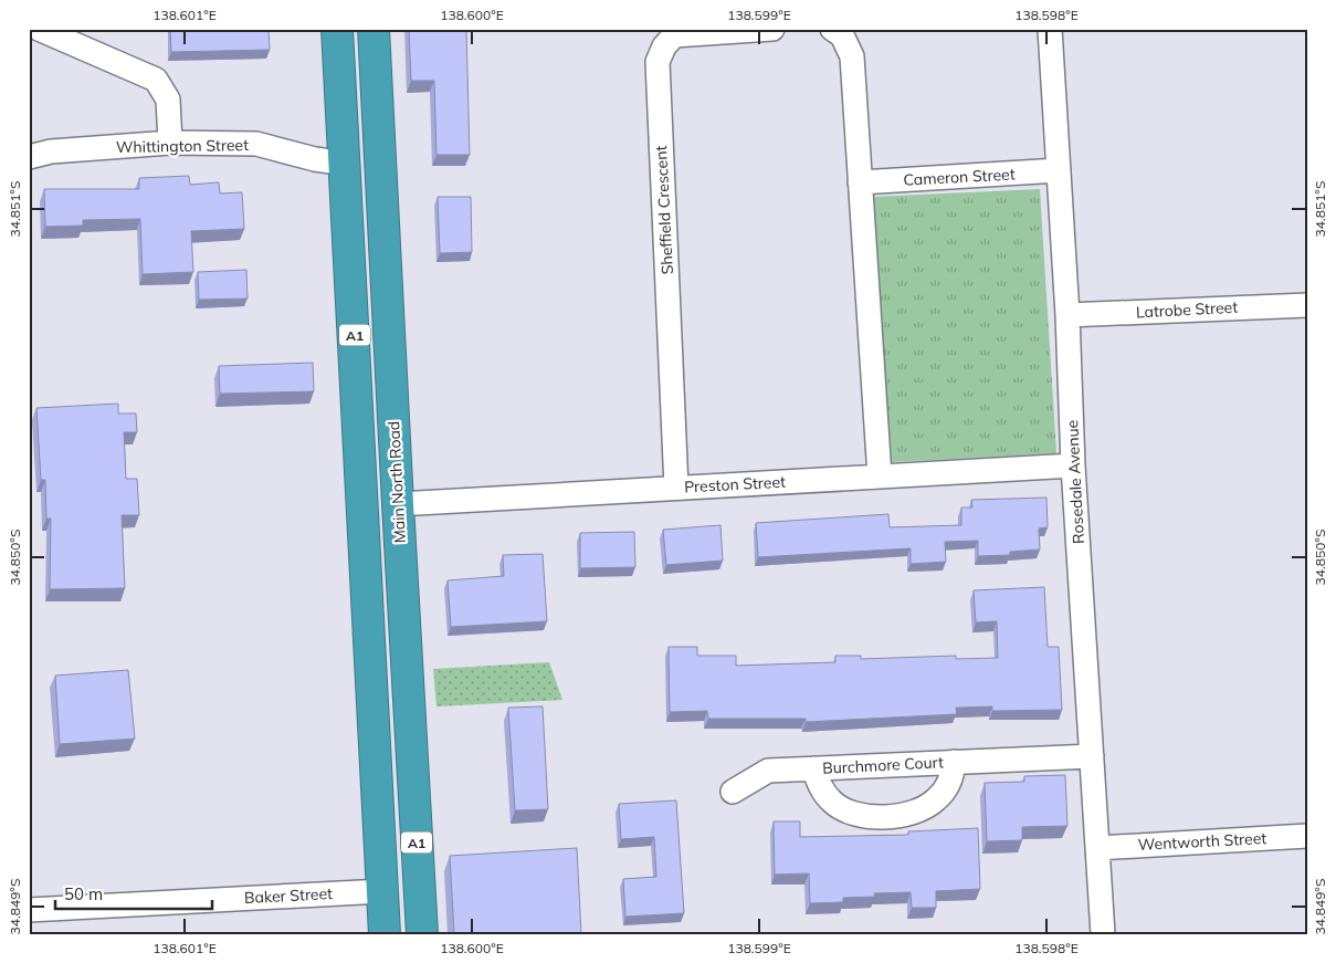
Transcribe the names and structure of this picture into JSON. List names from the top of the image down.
{
  "streets": {
    "highway": ["A1", "Main North Road"],
    "street": [
      "Whittington Street",
      "Cameron Street",
      "Sheffield Crescent",
      "Latrobe Street",
      "Rosedale Avenue",
      "Preston Street",
      "Burchmore Court",
      "Wentworth Street",
      "Baker Street"
    ]
  },
  "crossings": [
    ["Whittington Street", "A1"],
    ["Cameron Street", "Rosedale Avenue"],
    ["Sheffield Crescent", "Preston Street"],
    ["Latrobe Street", "Rosedale Avenue"],
    ["A1", "Baker Street"],
    ["Main North Road", "Preston Street"],
    ["Rosedale Avenue", "Preston Street"],
    ["Rosedale Avenue", "Burchmore Court"],
    ["Rosedale Avenue", "Wentworth Street"]
  ],
  "scale_bar": "50 m",
  "coordinates": [
    "138.601°E",
    "138.600°E",
    "138.599°E",
    "138.598°E",
    "34.851°S",
    "34.850°S",
    "34.849°S"
  ]
}
